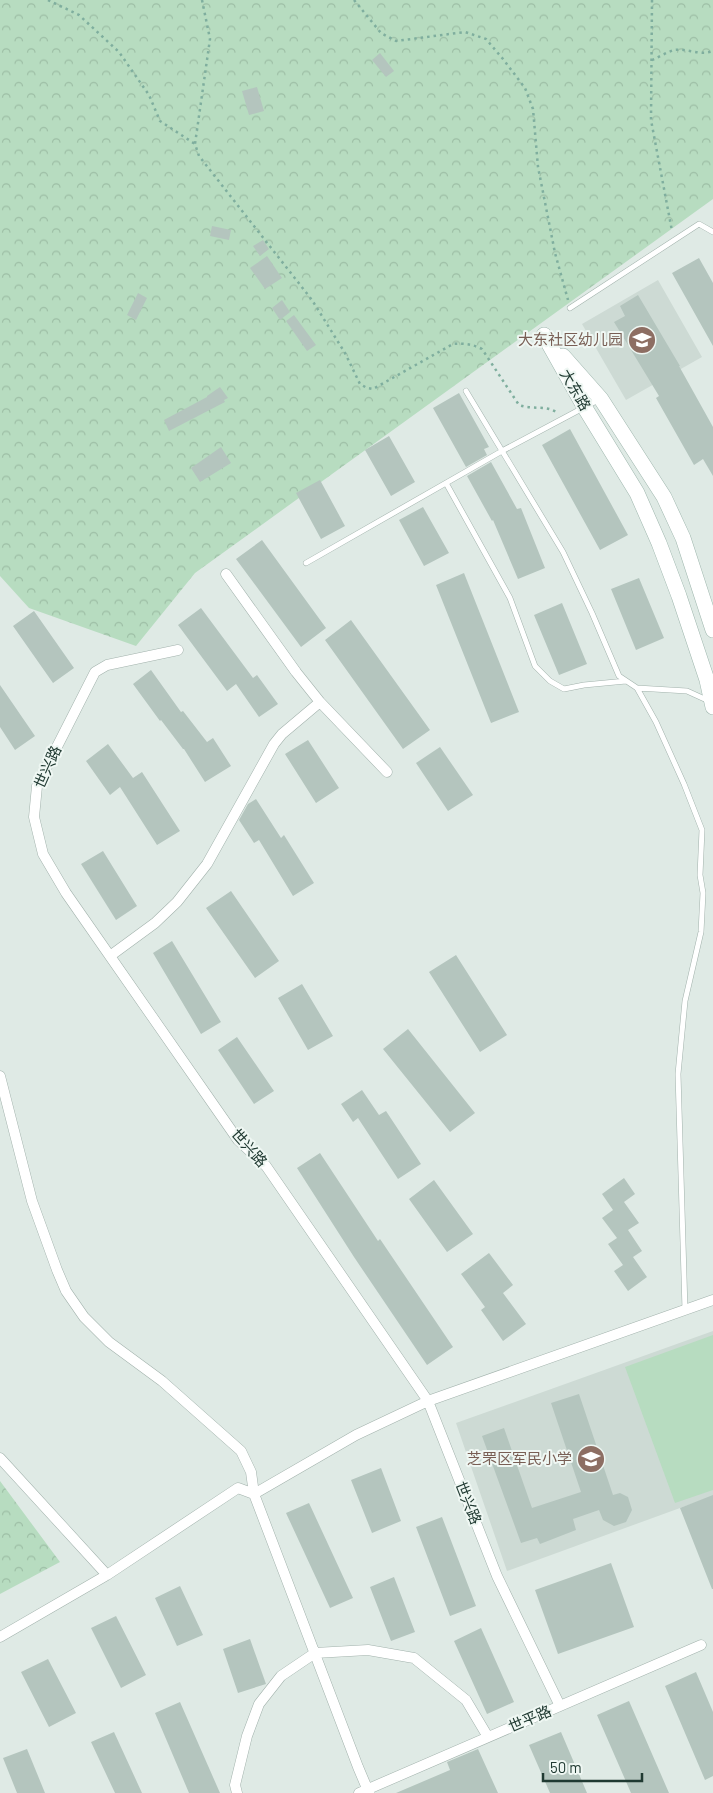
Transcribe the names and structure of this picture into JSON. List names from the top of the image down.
{
  "streets": {
    "street": ["大东路", "世兴路", "世平路"]
  },
  "crossings": [
    ["世兴路", "世平路"]
  ],
  "places": {
    "school or university": ["大东社区幼儿园", "芝罘区军民小学"]
  },
  "scale_bar": "50 m"
}
